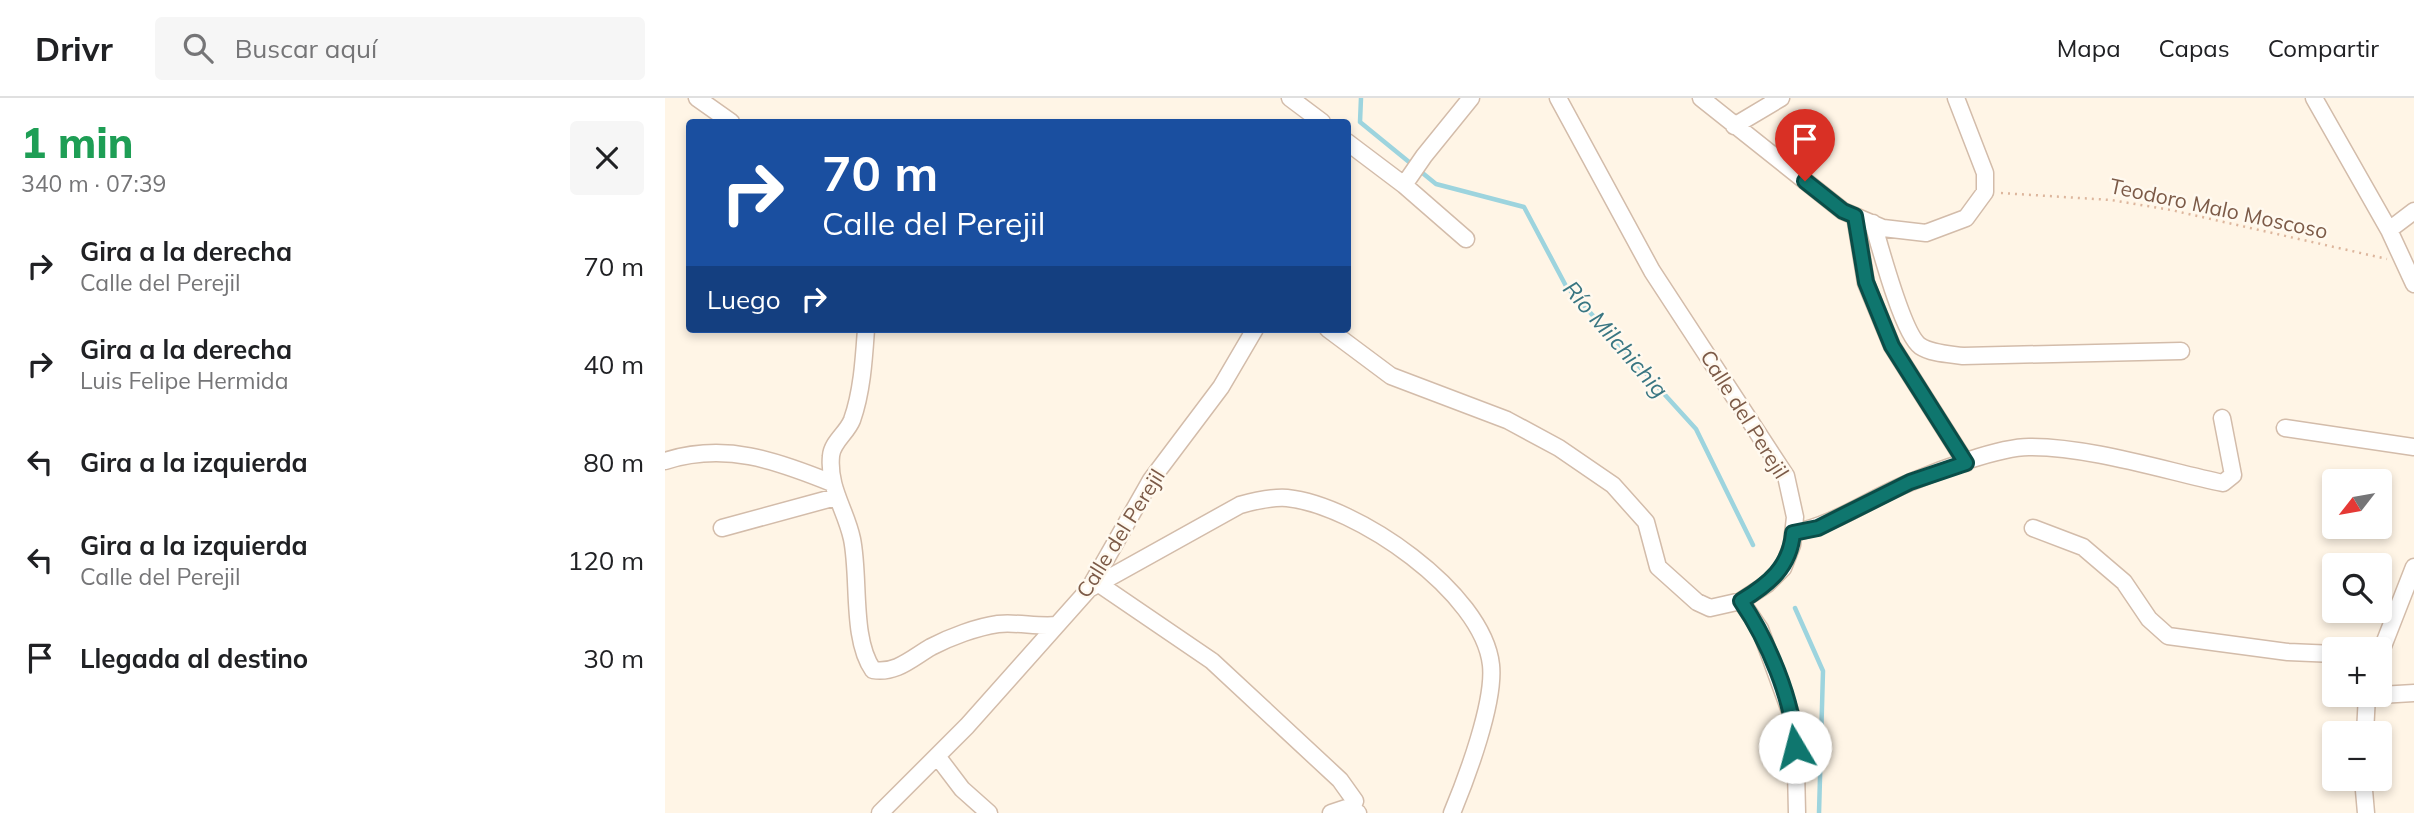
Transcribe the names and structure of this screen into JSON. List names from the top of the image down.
{
  "streets": {
    "street": ["Calle del Perejil"],
    "path": ["Teodoro Malo Moscoso"]
  },
  "water": ["Río Milchichig"],
  "north": "bottom left",
  "page": {
    "header": "Drivr",
    "search": "Buscar aquí",
    "nav": ["Mapa", "Capas", "Compartir"],
    "heading": ["1 min", "340 m · 07:39"],
    "turn": ["70 m", "Calle del Perejil"],
    "list": [
      {
        "name": "Gira a la derecha",
        "note": "Calle del Perejil",
        "value": "70 m"
      },
      {
        "name": "Gira a la derecha",
        "note": "Luis Felipe Hermida",
        "value": "40 m"
      },
      {
        "name": "Gira a la izquierda",
        "value": "80 m"
      },
      {
        "name": "Gira a la izquierda",
        "note": "Calle del Perejil",
        "value": "120 m"
      },
      {
        "name": "Llegada al destino",
        "value": "30 m"
      }
    ],
    "then": "Luego",
    "map_buttons": ["+", "−"]
  }
}
